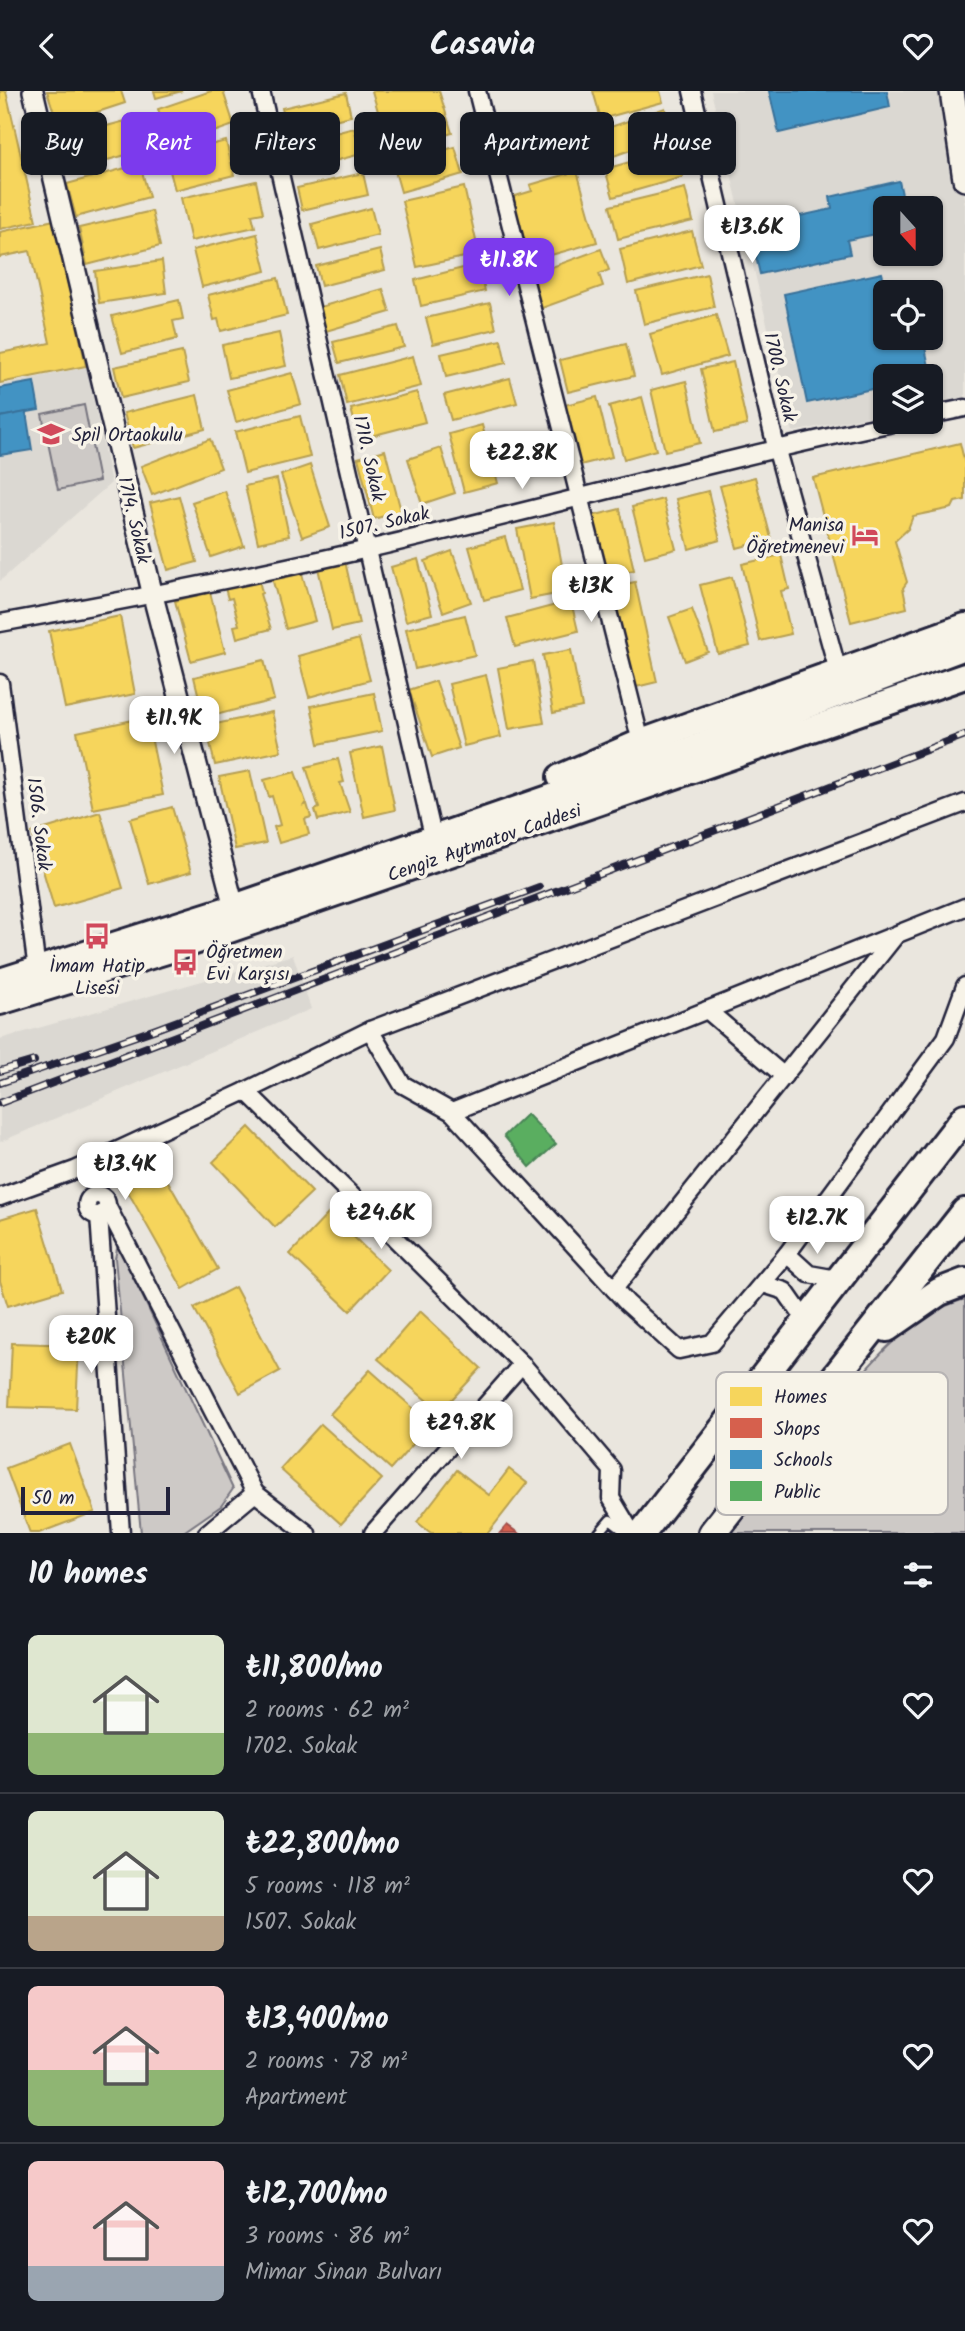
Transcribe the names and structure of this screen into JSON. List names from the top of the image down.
{
  "streets": {
    "main road": ["Cengiz Aytmatov Caddesi"],
    "street": [
      "1700. Sokak",
      "1710. Sokak",
      "1714. Sokak",
      "1507. Sokak",
      "1506. Sokak"
    ]
  },
  "crossings": [
    ["1700. Sokak", "1507. Sokak"],
    ["1710. Sokak", "1507. Sokak"],
    ["1710. Sokak", "Cengiz Aytmatov Caddesi"],
    ["1714. Sokak", "1507. Sokak"],
    ["1714. Sokak", "Cengiz Aytmatov Caddesi"],
    ["1506. Sokak", "Cengiz Aytmatov Caddesi"]
  ],
  "places": {
    "school or university": ["Spil Ortaokulu"],
    "hotel": ["Manisa Öğretmenevi"],
    "bus stop": ["İmam Hatip Lisesi", "Öğretmen Evi Karşısı"]
  },
  "legend": [
    "Homes",
    "Shops",
    "Schools",
    "Public"
  ],
  "scale_bar": "50 m",
  "north": "bottom",
  "page": {
    "header": "Casavia",
    "chip": [
      "Buy",
      "Rent",
      "Filters",
      "New",
      "Apartment",
      "House"
    ],
    "price": [
      "₺13.6K",
      "₺11.8K",
      "₺22.8K",
      "₺13K",
      "₺11.9K",
      "₺13.4K",
      "₺24.6K",
      "₺12.7K",
      "₺20K",
      "₺29.8K"
    ],
    "scale": "50 m",
    "heading": "10 homes",
    "list": [
      {
        "name": "₺11,800/mo",
        "note": "2 rooms · 62 m² · 1702. Sokak"
      },
      {
        "name": "₺22,800/mo",
        "note": "5 rooms · 118 m² · 1507. Sokak"
      },
      {
        "name": "₺13,400/mo",
        "note": "2 rooms · 78 m² · Apartment"
      },
      {
        "name": "₺12,700/mo",
        "note": "3 rooms · 86 m² · Mimar Sinan Bulvarı"
      }
    ]
  }
}
